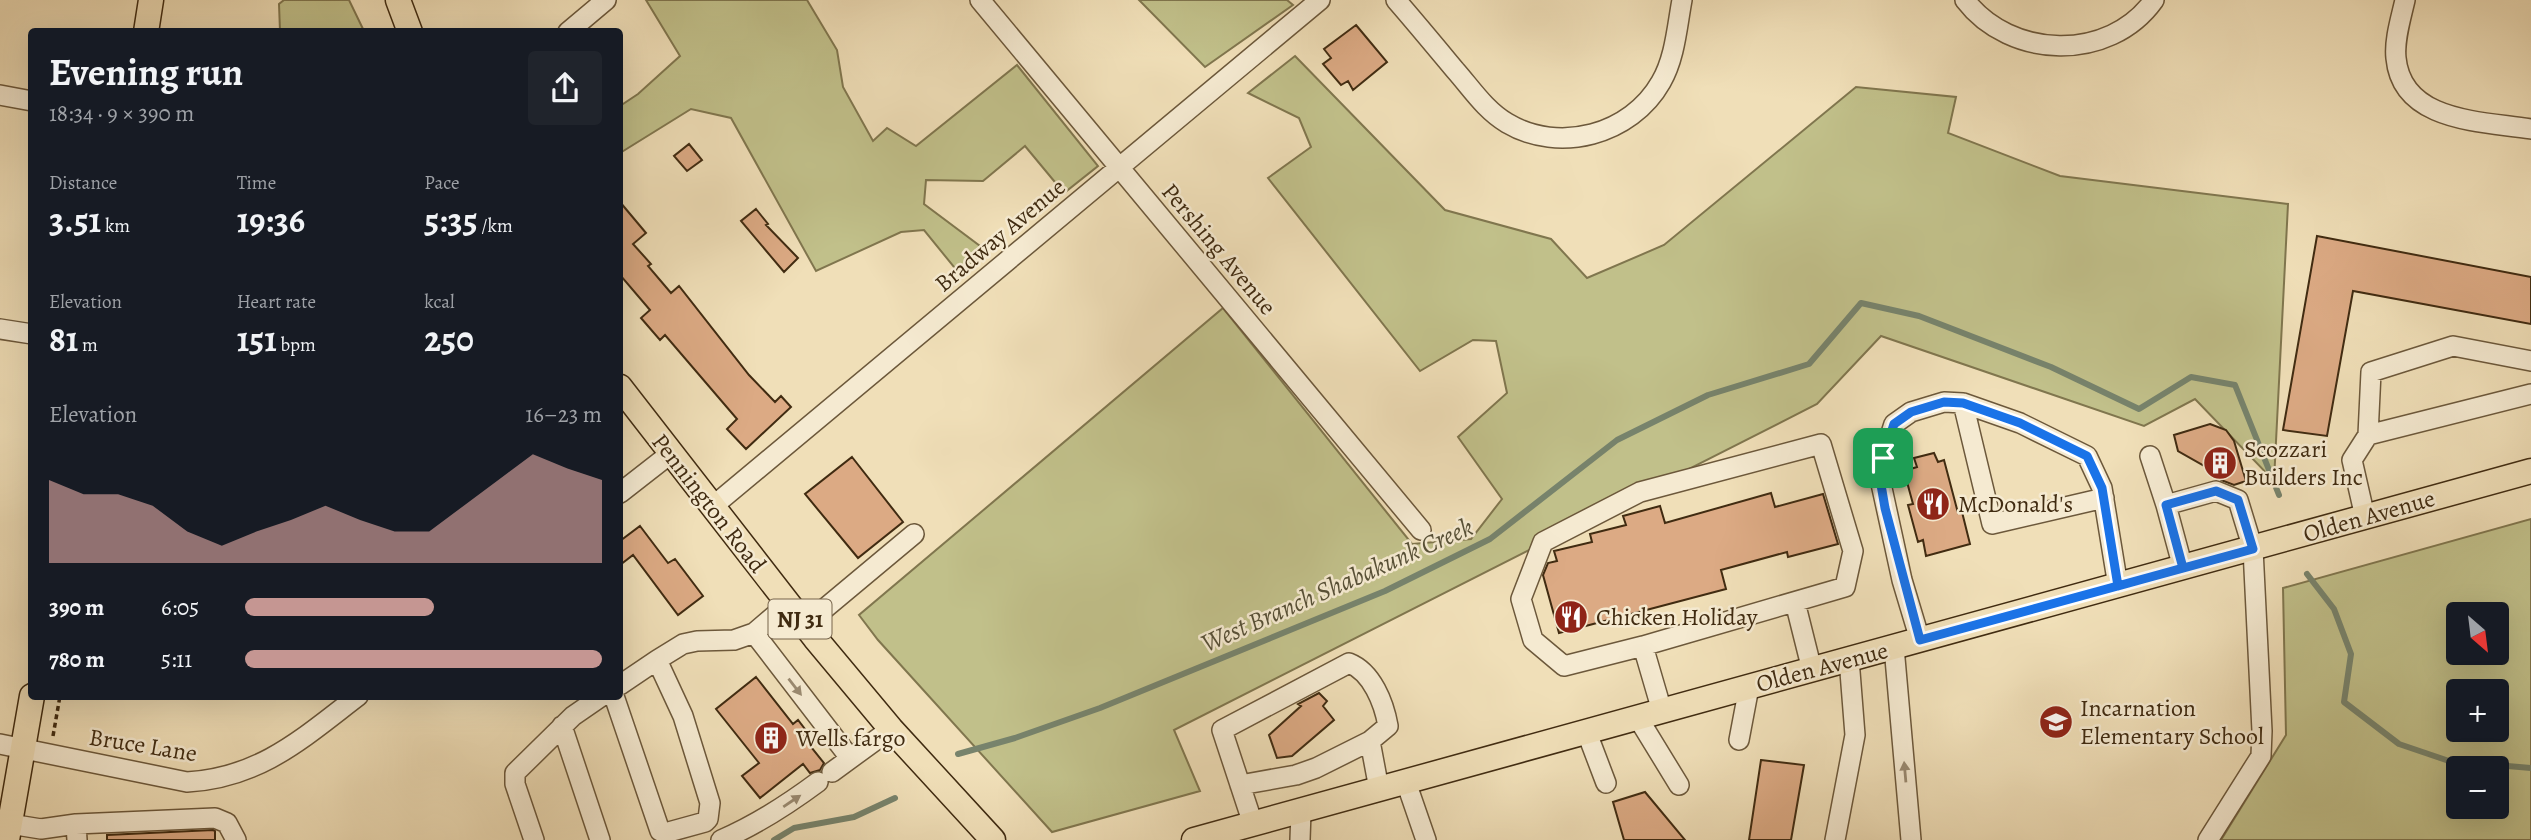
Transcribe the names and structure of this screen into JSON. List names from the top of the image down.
{
  "streets": {
    "main road": ["Pennington Road", "Olden Avenue", "NJ 31"],
    "street": ["Bradway Avenue", "Pershing Avenue", "Bruce Lane"]
  },
  "crossings": [
    ["Bradway Avenue", "Pershing Avenue"],
    ["Bradway Avenue", "Pennington Road"]
  ],
  "water": ["West Branch Shabakunk Creek"],
  "places": {
    "building": ["Scozzari Builders Inc", "Wells fargo"],
    "restaurant": ["McDonald's", "Chicken Holiday"],
    "school or university": ["Incarnation Elementary School"]
  },
  "north": "bottom right",
  "page": {
    "heading": ["Evening run", "18:34 · 9 × 390 m"],
    "stats": [
      ["Distance", "3.51 km"],
      ["Time", "19:36"],
      ["Pace", "5:35 /km"],
      ["Elevation", "81 m"],
      ["Heart rate", "151 bpm"],
      ["kcal", "250"]
    ],
    "chart": ["Elevation", "16–23 m"],
    "list": [
      {
        "name": "390 m",
        "note": "6:05"
      },
      {
        "name": "780 m",
        "note": "5:11"
      }
    ],
    "map_buttons": ["+", "−"]
  }
}
